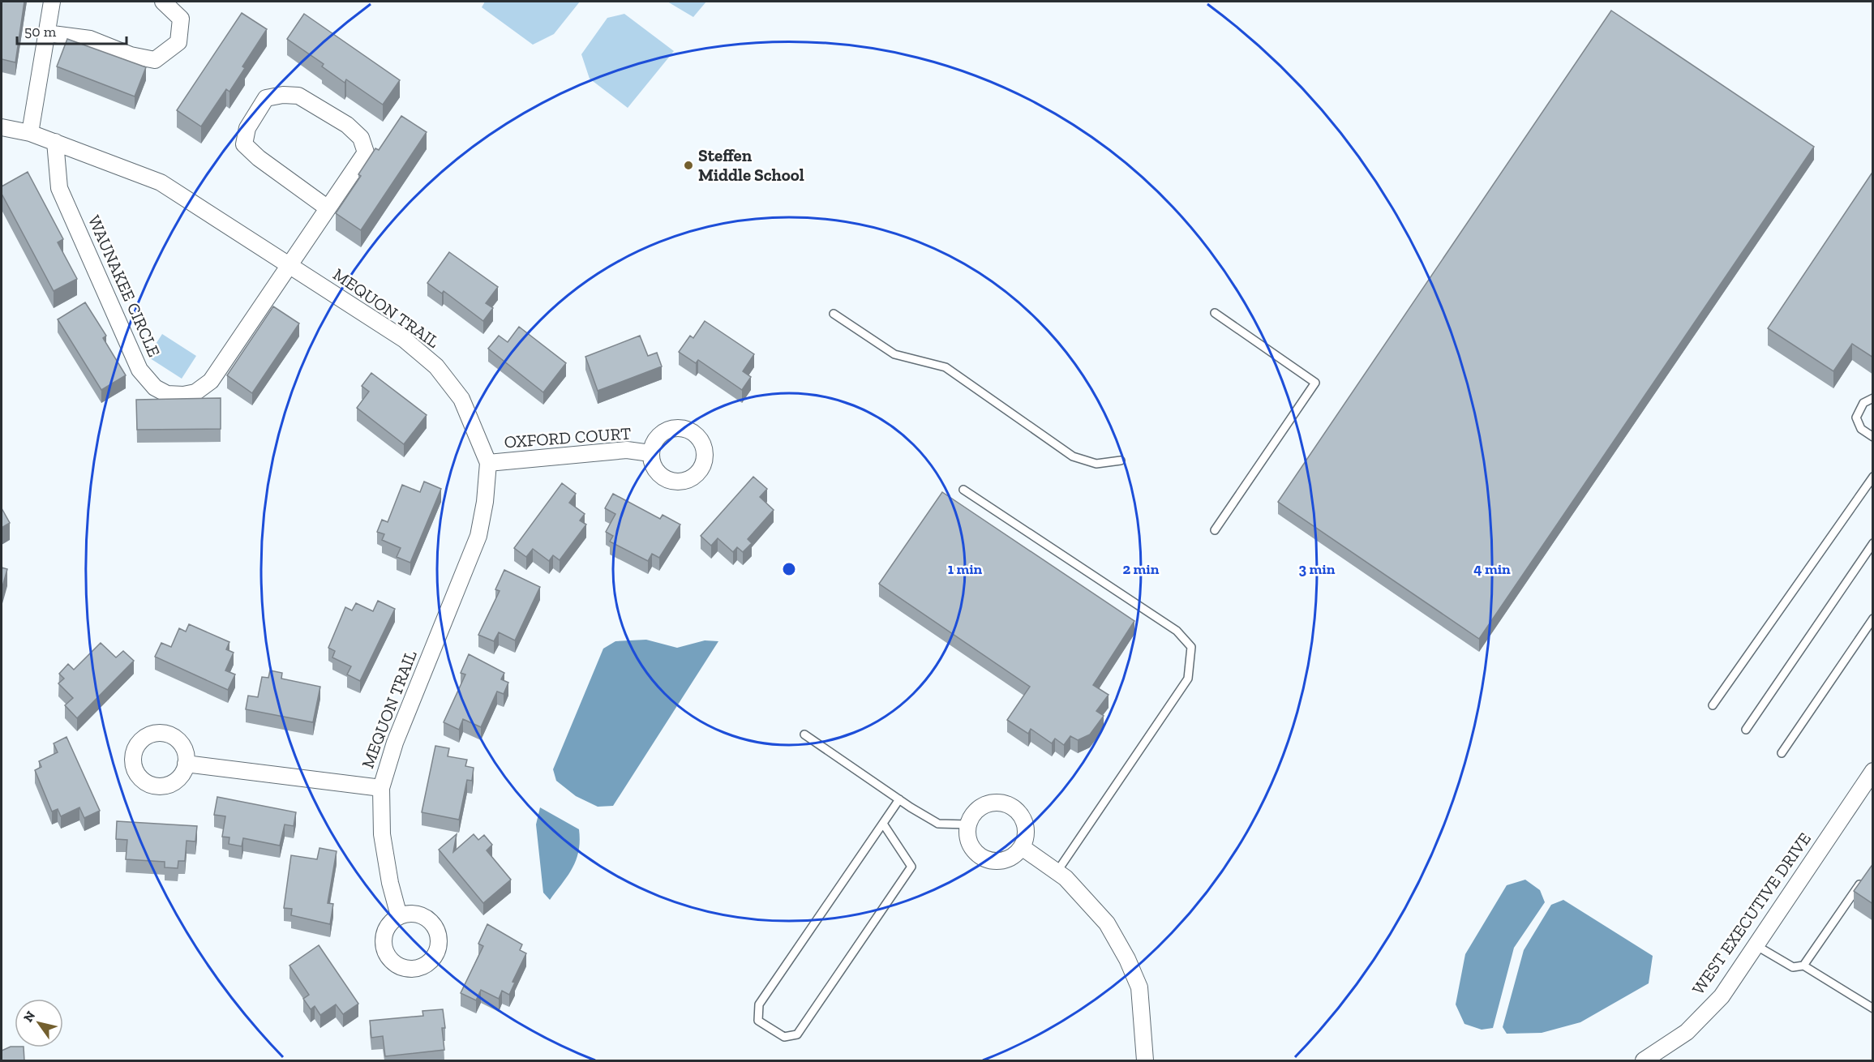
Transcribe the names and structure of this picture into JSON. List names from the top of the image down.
{
  "streets": {
    "street": [
      "WAUNAKEE CIRCLE",
      "MEQUON TRAIL",
      "OXFORD COURT",
      "WEST EXECUTIVE DRIVE"
    ]
  },
  "crossings": [
    ["WAUNAKEE CIRCLE", "MEQUON TRAIL"],
    ["MEQUON TRAIL", "OXFORD COURT"]
  ],
  "places": ["Steffen Middle School"],
  "scale_bar": "50 m",
  "north": "top left",
  "rings": [
    "1 min",
    "2 min",
    "3 min",
    "4 min"
  ]
}
